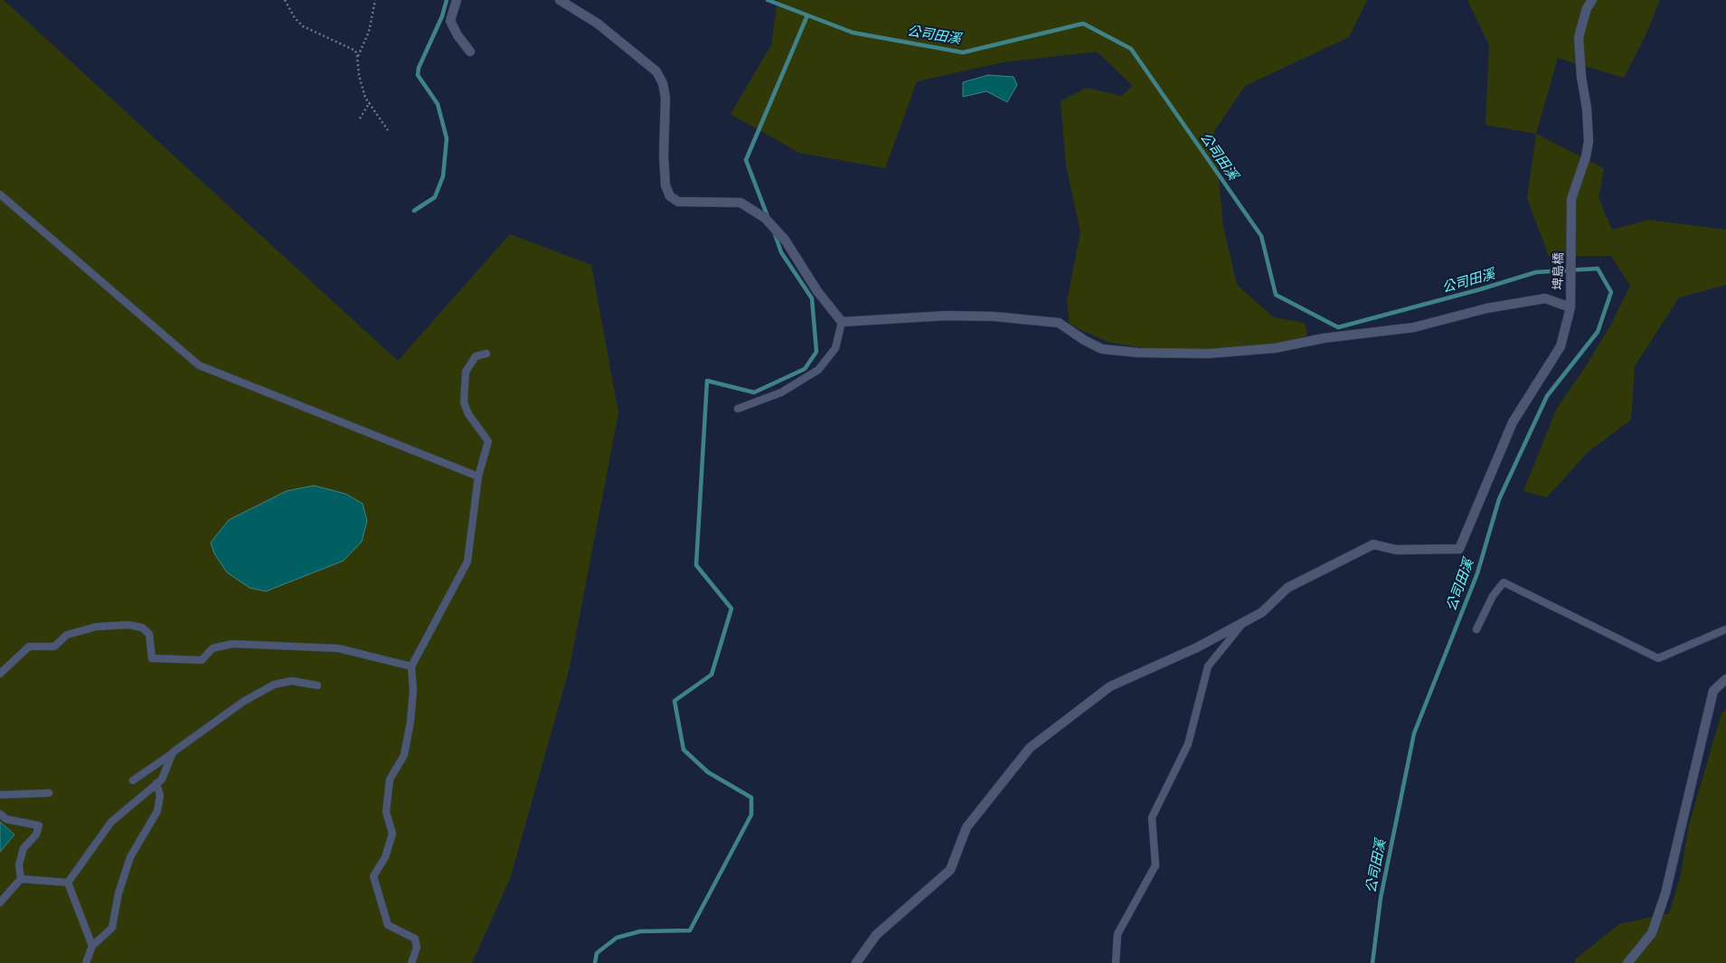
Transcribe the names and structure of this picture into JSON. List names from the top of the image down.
{
  "streets": {
    "street": ["埤島橋"]
  },
  "water": ["公司田溪"]
}
